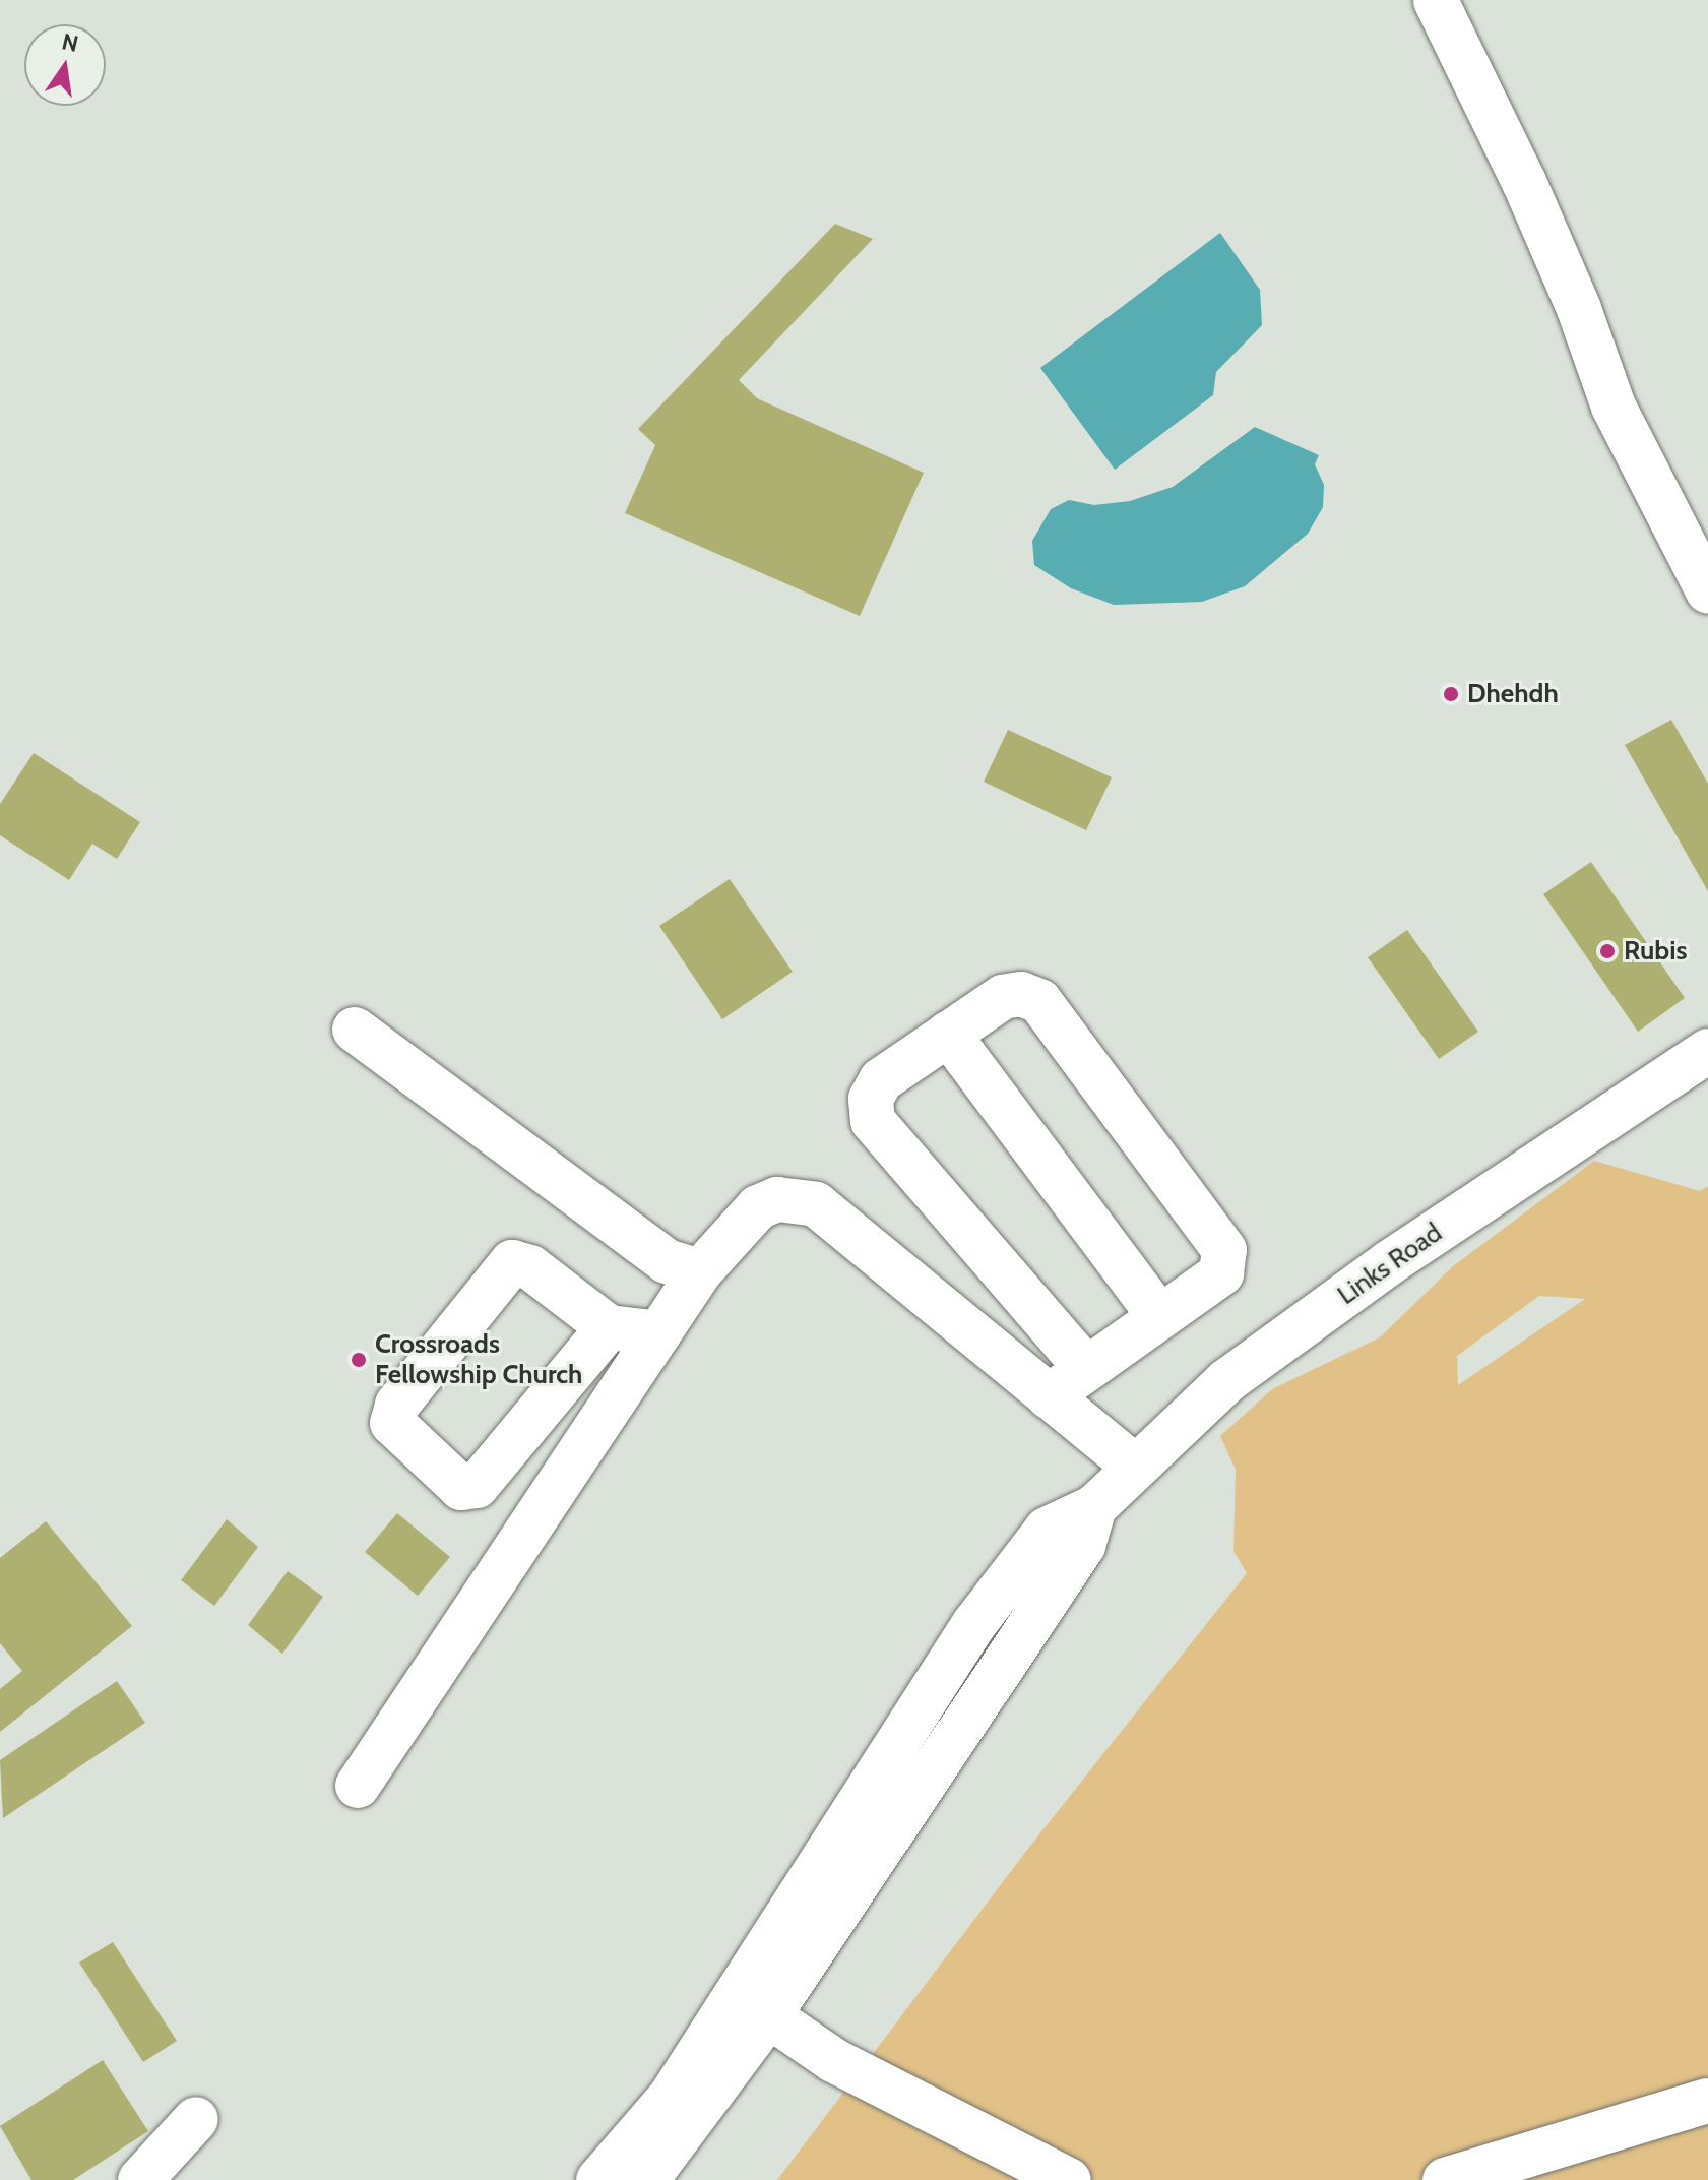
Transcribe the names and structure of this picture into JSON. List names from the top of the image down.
{
  "streets": {
    "main road": ["Links Road"]
  },
  "places": ["Dhehdh", "Rubis", "Crossroads Fellowship Church"],
  "north": "top"
}
